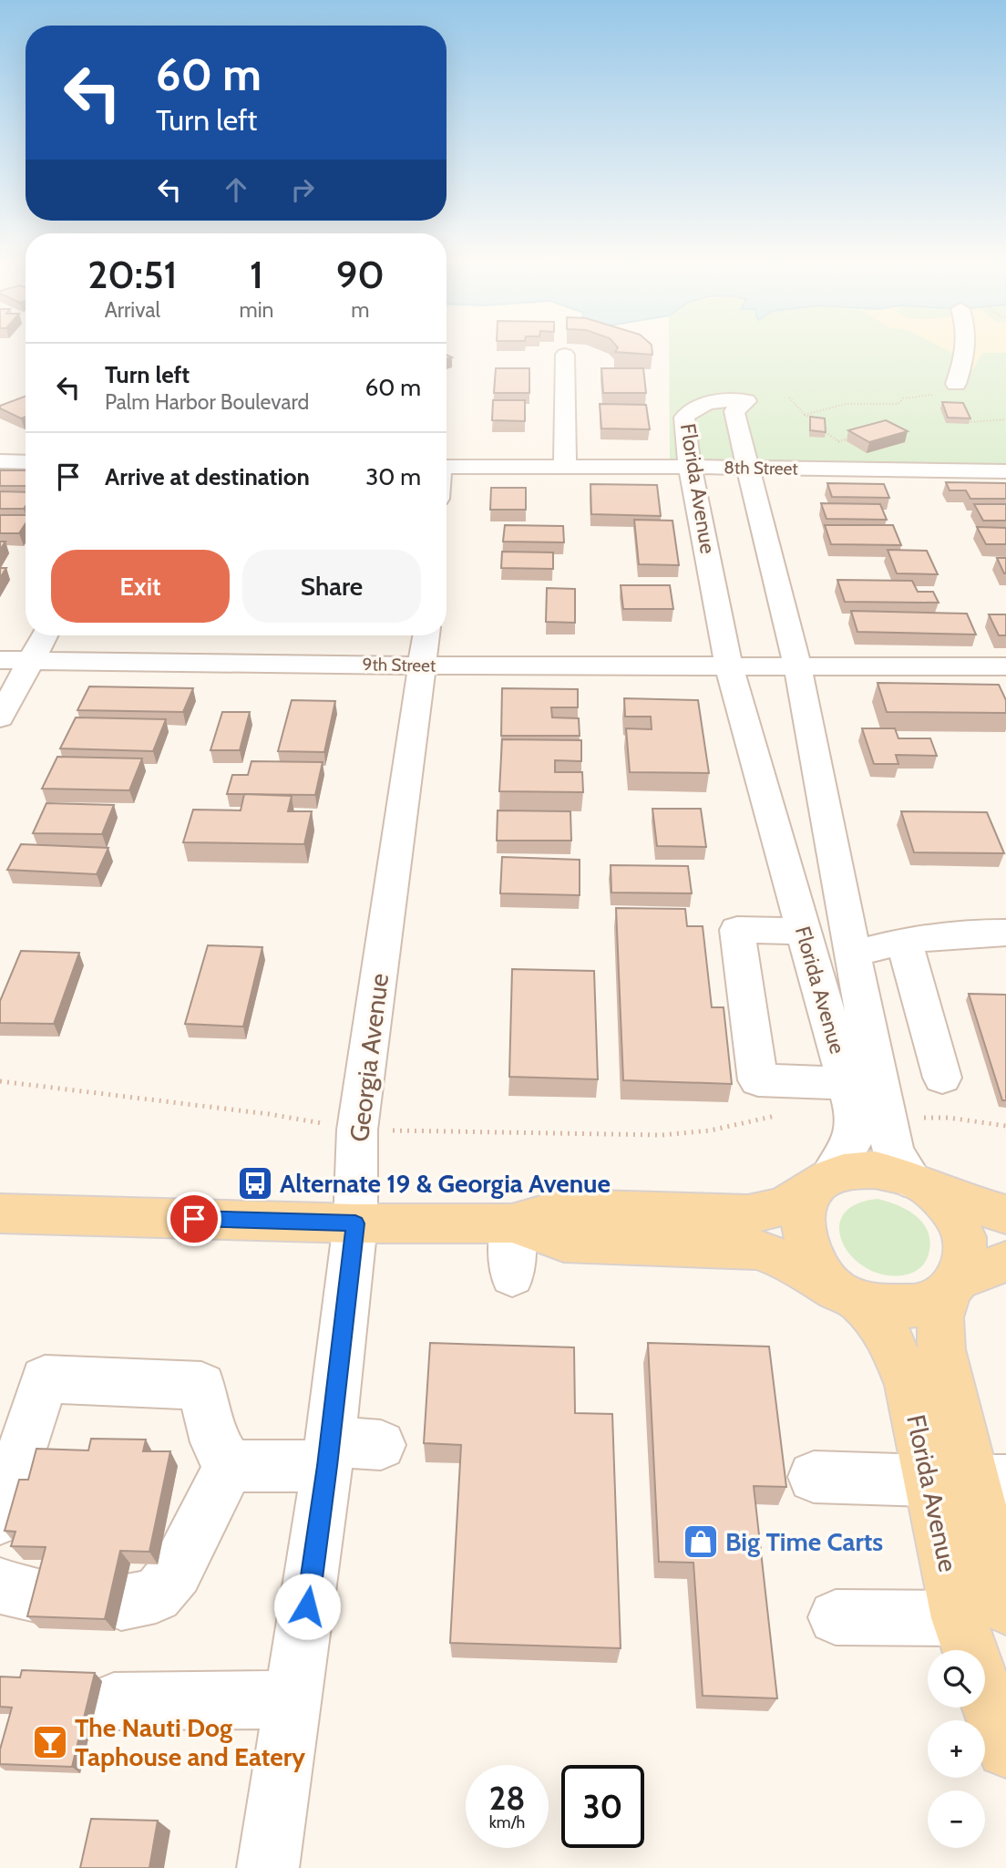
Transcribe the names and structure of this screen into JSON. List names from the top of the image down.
{
  "streets": {
    "main road": ["Florida Avenue"],
    "street": ["8th Street", "9th Street", "Georgia Avenue"]
  },
  "crossings": [
    ["8th Street", "Florida Avenue"],
    ["Florida Avenue", "9th Street"],
    ["9th Street", "Georgia Avenue"]
  ],
  "places": {
    "bus stop": ["Alternate 19 & Georgia Avenue"],
    "shop": ["Big Time Carts"],
    "bar": ["The Nauti Dog Taphouse and Eatery"]
  },
  "page": {
    "turn": ["60 m", "Turn left"],
    "eta": [
      "20:51",
      "Arrival",
      "1",
      "min",
      "90",
      "m"
    ],
    "list": [
      {
        "name": "Turn left",
        "note": "Palm Harbor Boulevard",
        "value": "60 m"
      },
      {
        "name": "Arrive at destination",
        "value": "30 m"
      }
    ],
    "buttons": ["Exit", "Share"],
    "map_buttons": ["+", "−"],
    "speed": "28 km/h",
    "limit": "30"
  }
}
